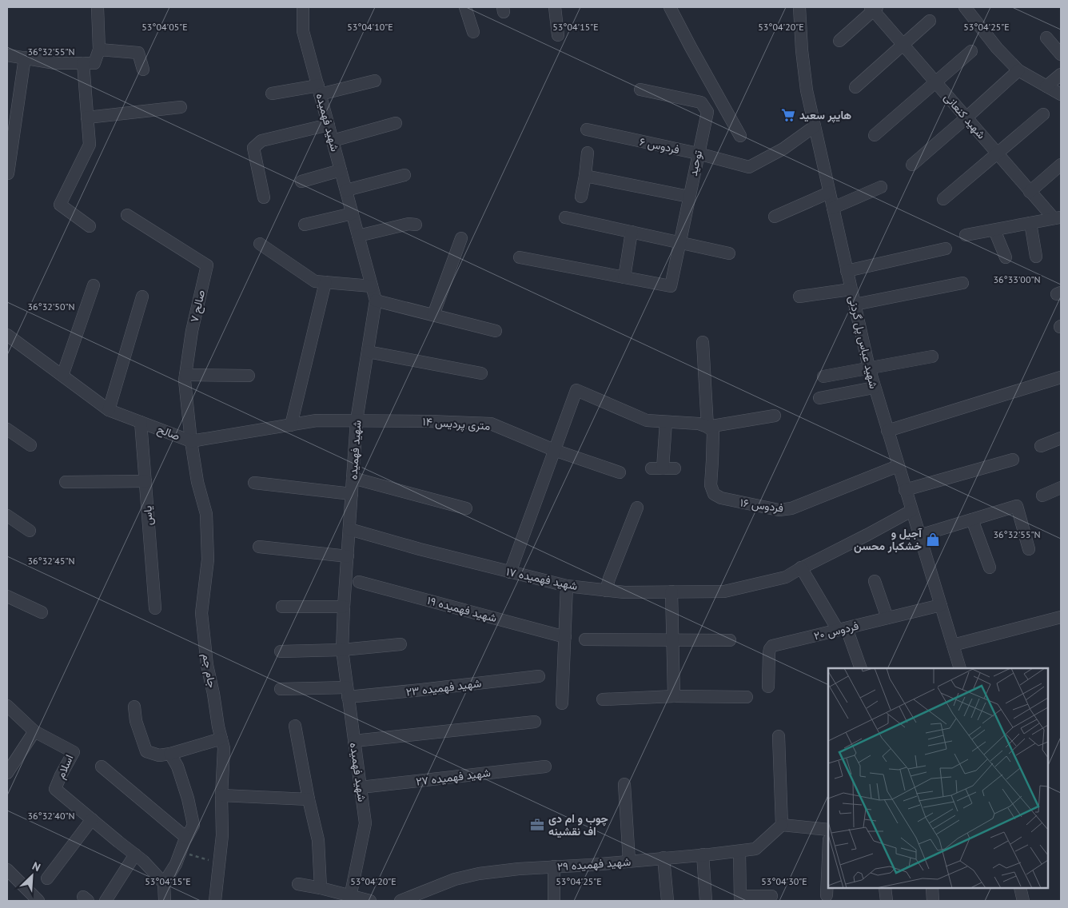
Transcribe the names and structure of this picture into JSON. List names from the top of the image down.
{
  "streets": {
    "street": [
      "شهید کنعانی",
      "شهید فهمیده",
      "فردوس ۶",
      "توحید",
      "صالح ۷",
      "شهید عباس پل گردنی",
      "۱۴ متری پردیس",
      "صالح",
      "فردوس ۱۶",
      "یاس",
      "شهید فهمیده ۱۷",
      "شهید فهمیده ۱۹",
      "فردوس ۲۰",
      "جام جم",
      "شهید فهمیده ۲۳",
      "اسلام",
      "شهید فهمیده ۲۷",
      "شهید فهمیده ۲۹"
    ]
  },
  "crossings": [
    ["شهید فهمیده", "۱۴ متری پردیس"],
    ["شهید فهمیده", "صالح"],
    ["شهید فهمیده", "شهید فهمیده ۱۷"],
    ["شهید فهمیده", "شهید فهمیده ۲۳"],
    ["شهید فهمیده", "شهید فهمیده ۲۷"],
    ["فردوس ۶", "توحید"],
    ["فردوس ۶", "شهید عباس پل گردنی"],
    ["صالح ۷", "صالح"],
    ["صالح ۷", "جام جم"],
    ["شهید عباس پل گردنی", "فردوس ۱۶"],
    ["شهید عباس پل گردنی", "شهید فهمیده ۱۷"],
    ["شهید عباس پل گردنی", "فردوس ۲۰"],
    ["۱۴ متری پردیس", "صالح"],
    ["صالح", "یاس"],
    ["صالح", "جام جم"]
  ],
  "places": {
    "supermarket": ["هایپر سعید"],
    "shop": ["آجیل و خشکبار محسن"],
    "office": ["چوب و ام دی اف نقشینه"]
  },
  "north": "top right",
  "coordinates": [
    "53°04'05\"E",
    "53°04'10\"E",
    "53°04'15\"E",
    "53°04'20\"E",
    "53°04'25\"E",
    "36°32'55\"N",
    "36°33'00\"N",
    "36°32'50\"N",
    "36°32'45\"N",
    "36°32'40\"N",
    "53°04'30\"E"
  ]
}
